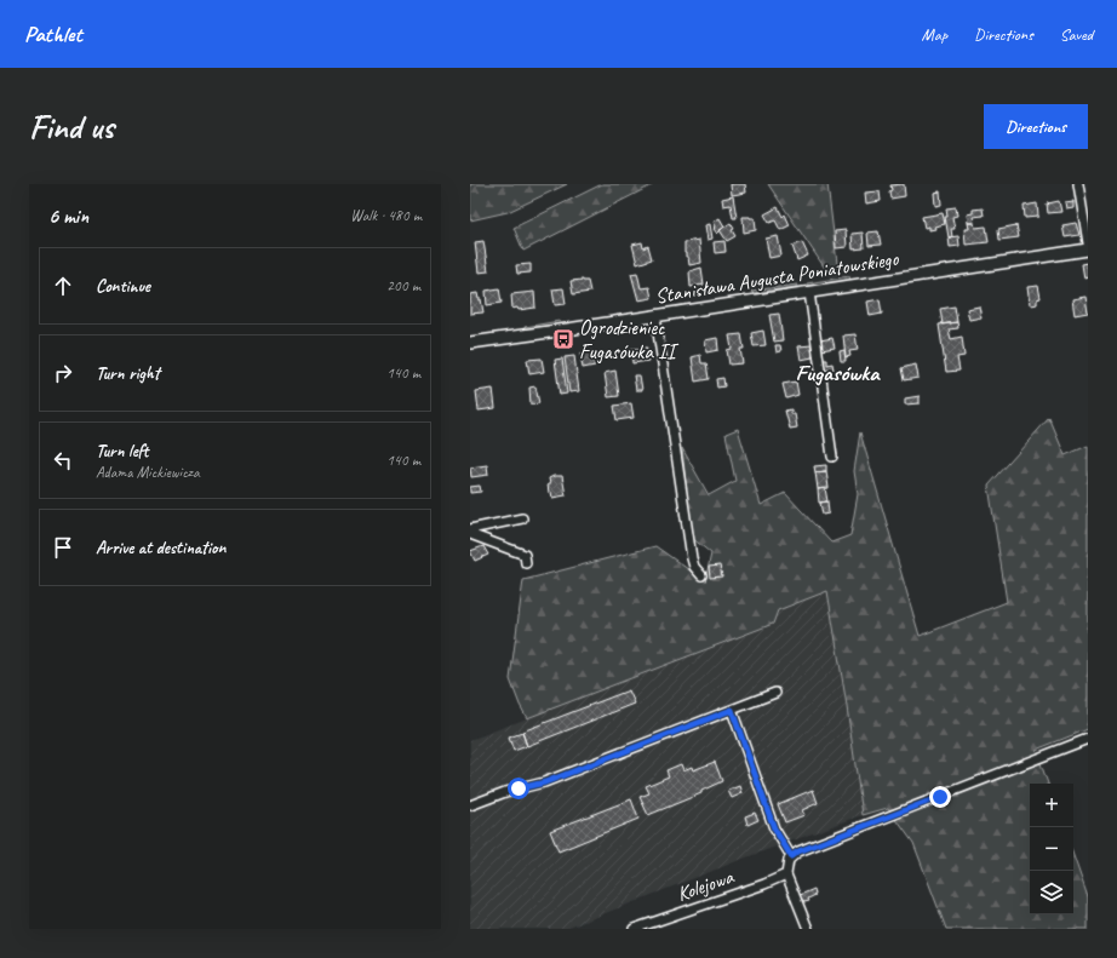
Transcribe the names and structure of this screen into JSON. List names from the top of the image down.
{
  "streets": {
    "main road": ["Stanisława Augusta Poniatowskiego"],
    "street": ["Kolejowa"]
  },
  "districts": ["Fugasówka"],
  "places": {
    "bus stop": ["Ogrodzieniec Fugasówka II"]
  },
  "page": {
    "header": "Pathlet",
    "nav": ["Map", "Directions", "Saved"],
    "buttons": "Directions",
    "title": "Find us",
    "heading": ["6 min", "Walk · 480 m"],
    "list": [
      ["Continue", "200 m"],
      ["Turn right", "140 m"],
      ["Turn left", "Adama Mickiewicza", "140 m"],
      "Arrive at destination"
    ],
    "map_buttons": ["+", "−"]
  }
}
